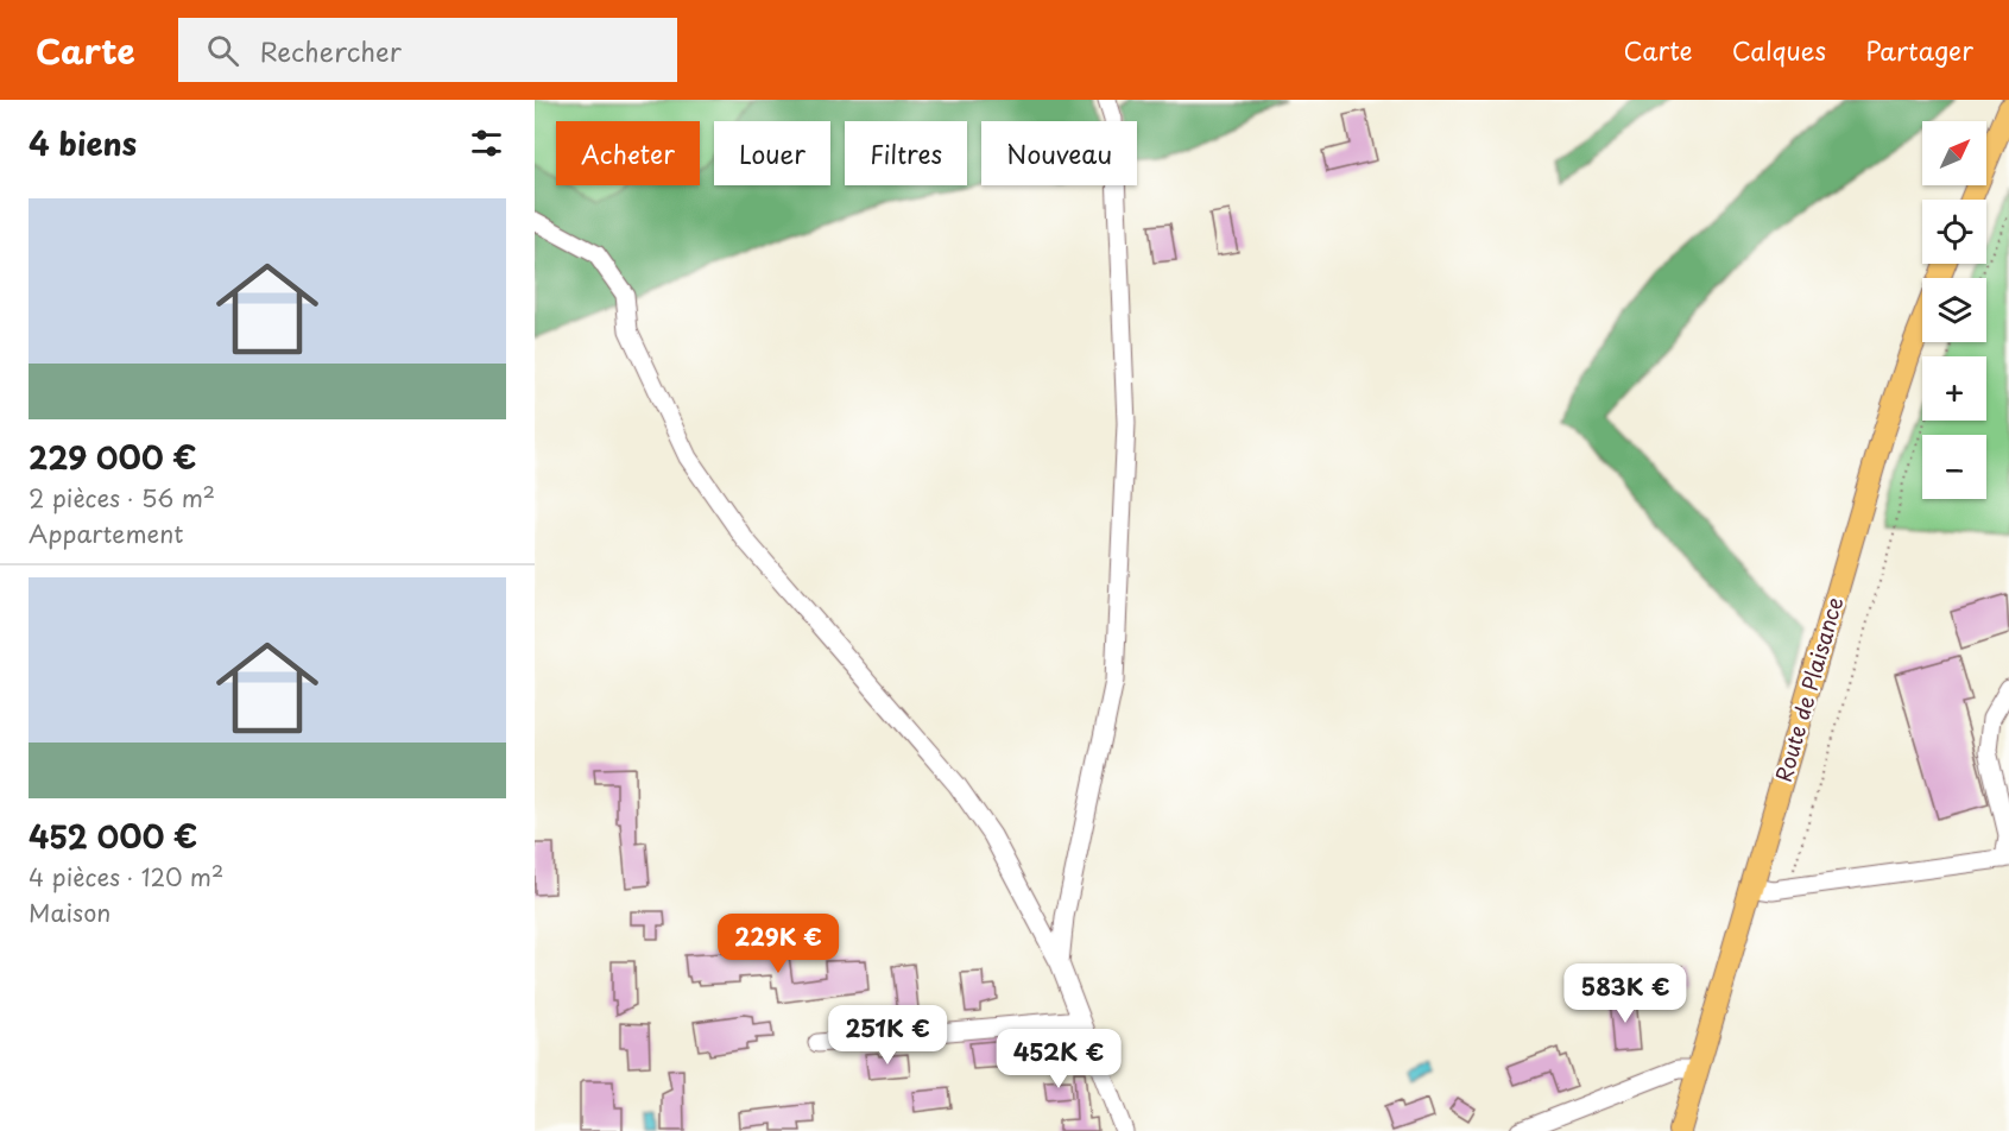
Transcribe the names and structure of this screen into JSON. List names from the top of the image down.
{
  "streets": {
    "main road": ["Route de Plaisance"]
  },
  "north": "top right",
  "page": {
    "header": "Carte",
    "search": "Rechercher",
    "nav": ["Carte", "Calques", "Partager"],
    "heading": "4 biens",
    "map_buttons": ["+", "−"],
    "chip": [
      "Acheter",
      "Louer",
      "Filtres",
      "Nouveau"
    ],
    "list": [
      {
        "name": "229 000 €",
        "note": "2 pièces · 56 m² · Appartement"
      },
      {
        "name": "452 000 €",
        "note": "4 pièces · 120 m² · Maison"
      }
    ],
    "price": [
      "229K €",
      "583K €",
      "251K €",
      "452K €"
    ]
  }
}
